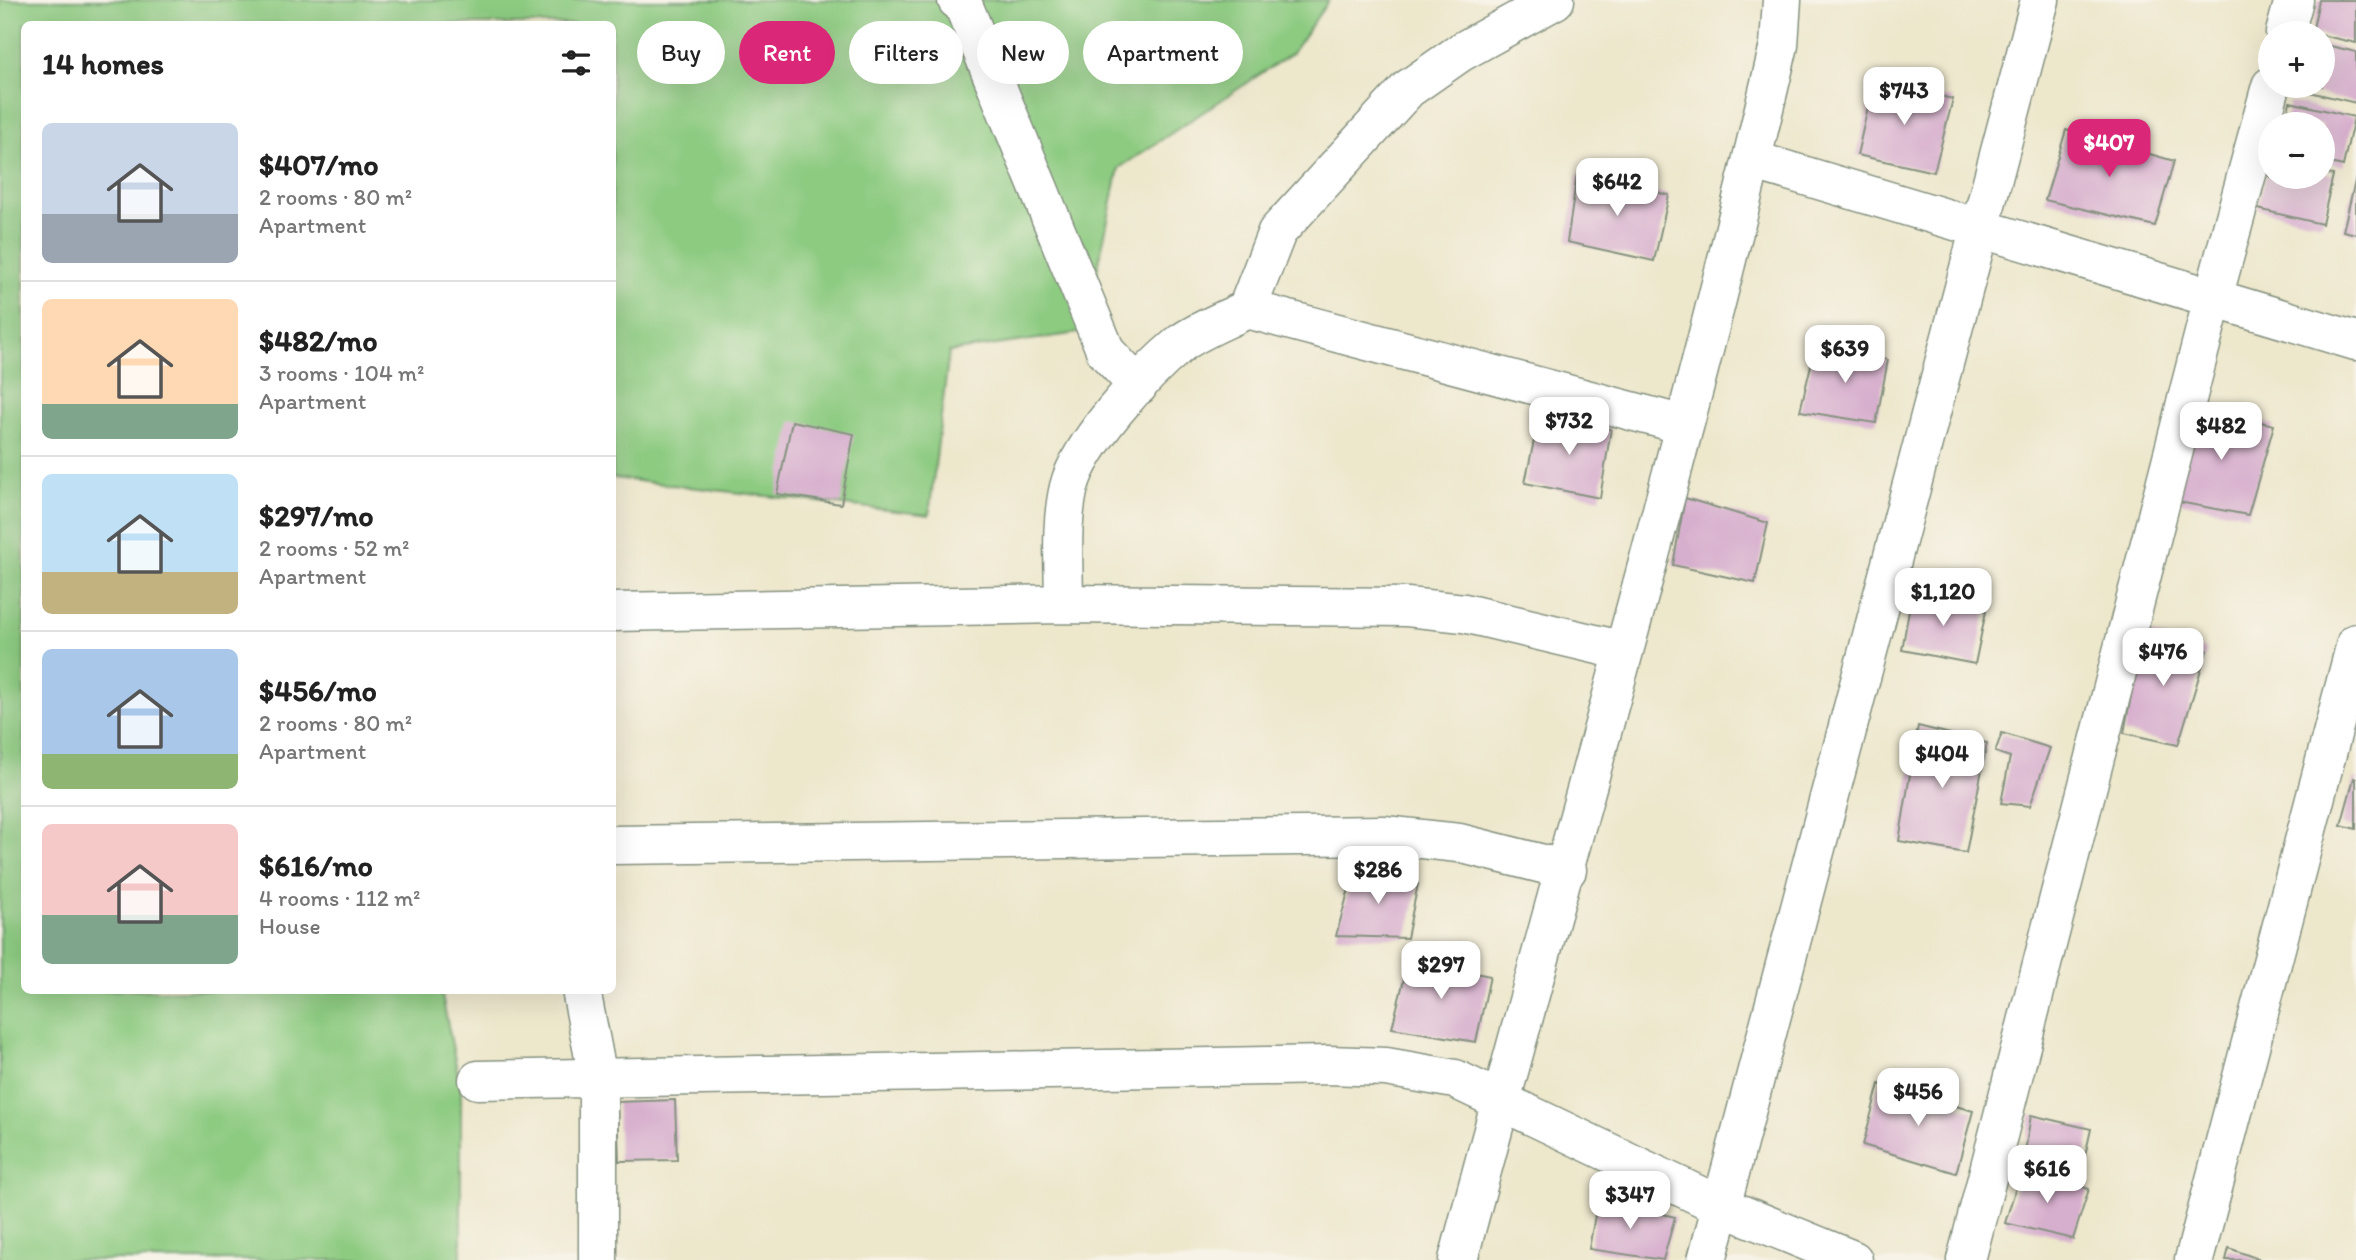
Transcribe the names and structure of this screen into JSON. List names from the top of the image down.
{
  "page": {
    "map_buttons": ["+", "−"],
    "chip": [
      "Buy",
      "Rent",
      "Filters",
      "New",
      "Apartment"
    ],
    "heading": "14 homes",
    "price": [
      "$743",
      "$407",
      "$642",
      "$639",
      "$732",
      "$482",
      "$1,120",
      "$476",
      "$404",
      "$286",
      "$297",
      "$456",
      "$616",
      "$347"
    ],
    "list": [
      {
        "name": "$407/mo",
        "note": "2 rooms · 80 m² · Apartment"
      },
      {
        "name": "$482/mo",
        "note": "3 rooms · 104 m² · Apartment"
      },
      {
        "name": "$297/mo",
        "note": "2 rooms · 52 m² · Apartment"
      },
      {
        "name": "$456/mo",
        "note": "2 rooms · 80 m² · Apartment"
      },
      {
        "name": "$616/mo",
        "note": "4 rooms · 112 m² · House"
      }
    ]
  }
}
